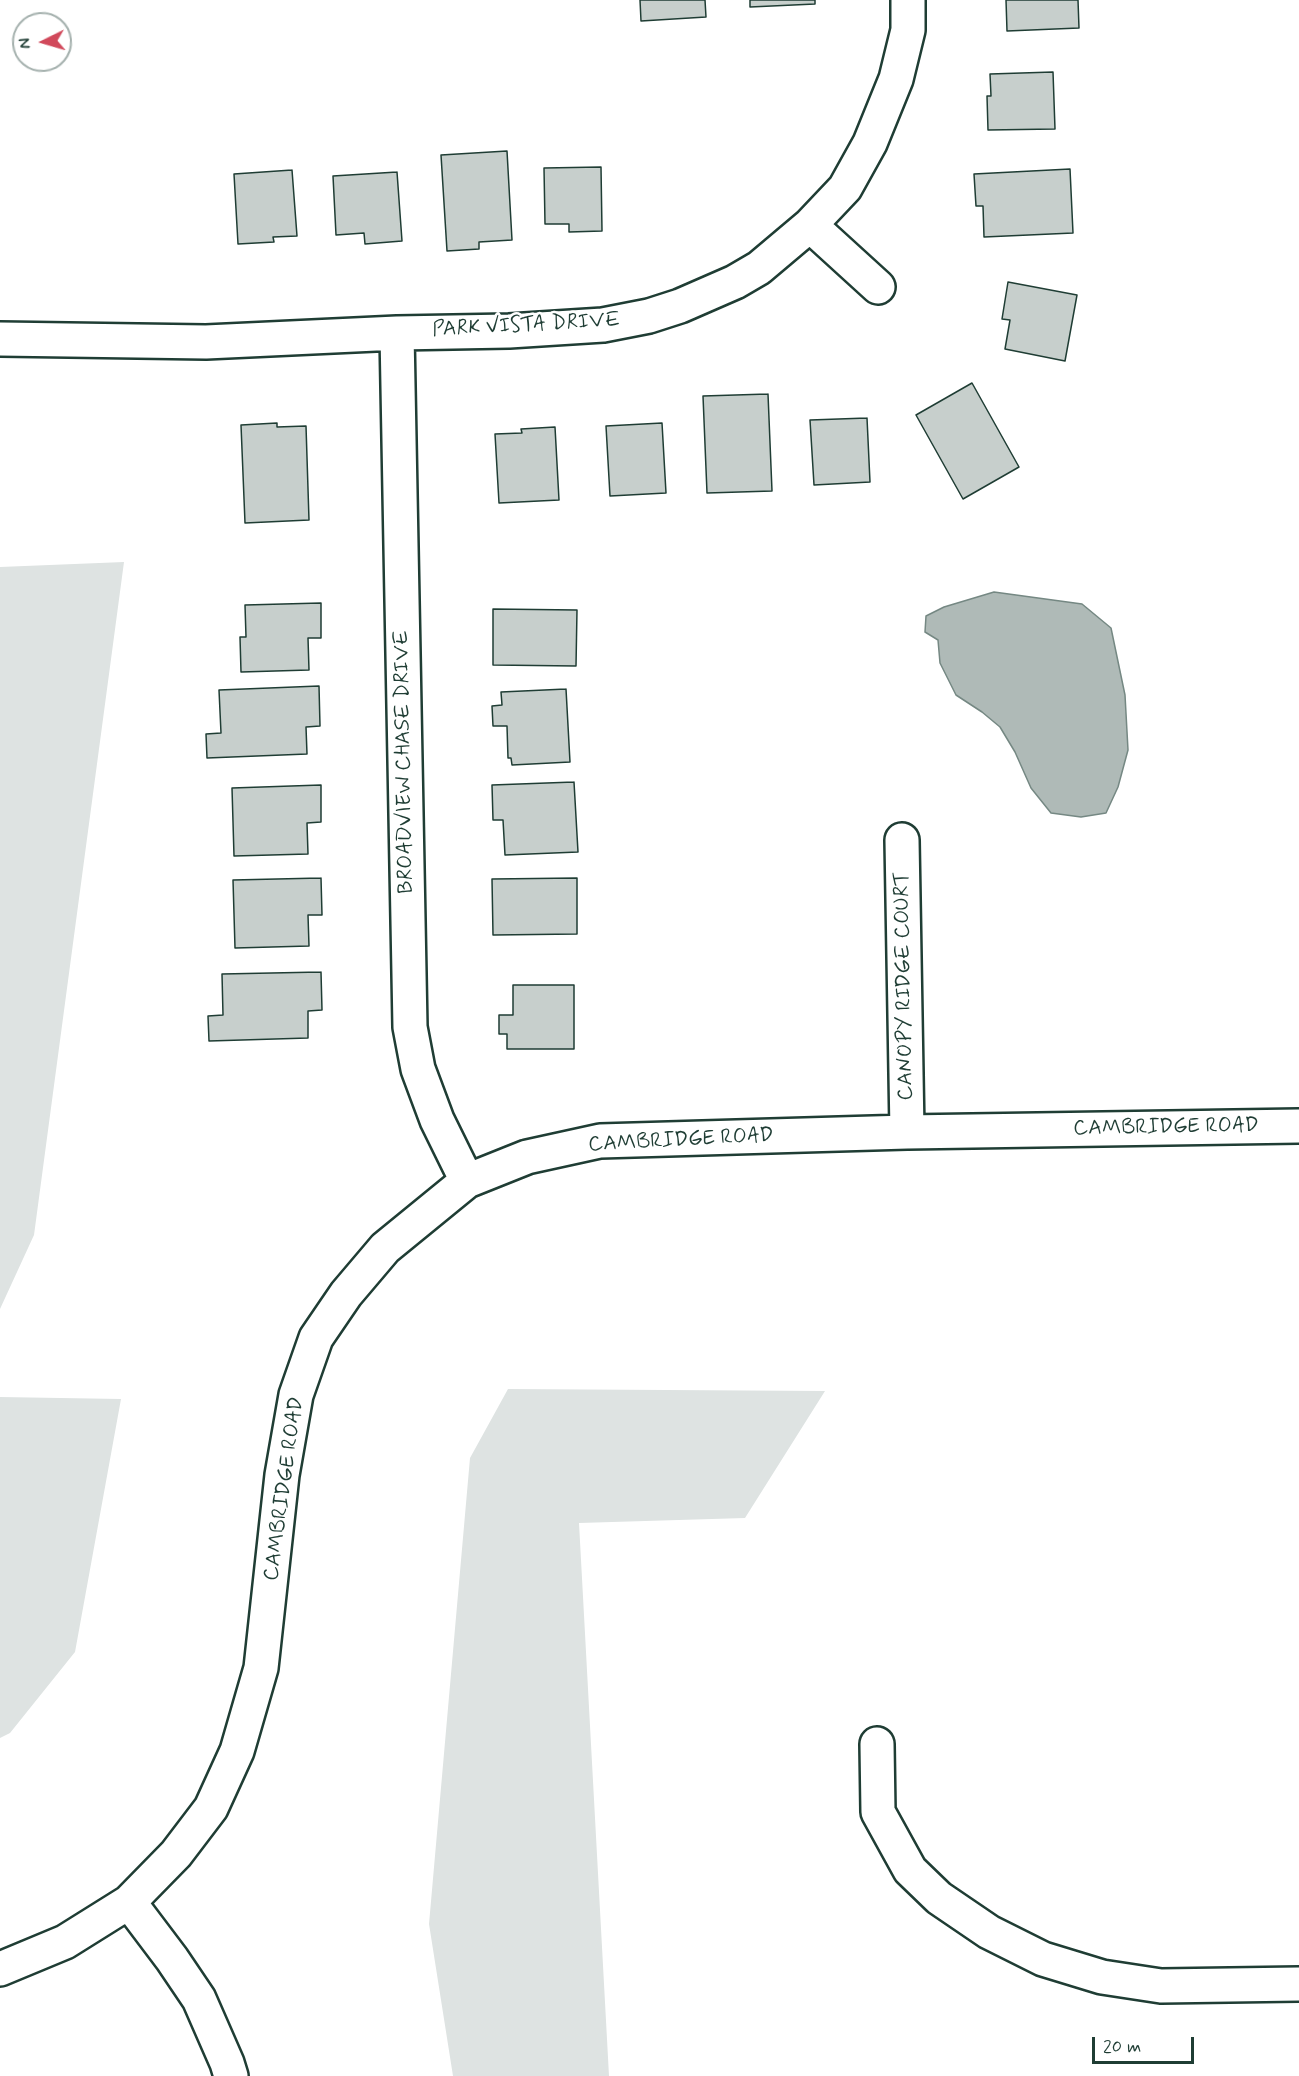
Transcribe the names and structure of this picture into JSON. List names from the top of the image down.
{
  "streets": {
    "street": [
      "PARK VISTA DRIVE",
      "BROADVIEW CHASE DRIVE",
      "CANOPY RIDGE COURT",
      "CAMBRIDGE ROAD"
    ]
  },
  "crossings": [
    ["PARK VISTA DRIVE", "BROADVIEW CHASE DRIVE"],
    ["BROADVIEW CHASE DRIVE", "CAMBRIDGE ROAD"],
    ["CANOPY RIDGE COURT", "CAMBRIDGE ROAD"]
  ],
  "scale_bar": "20 m",
  "north": "left"
}
